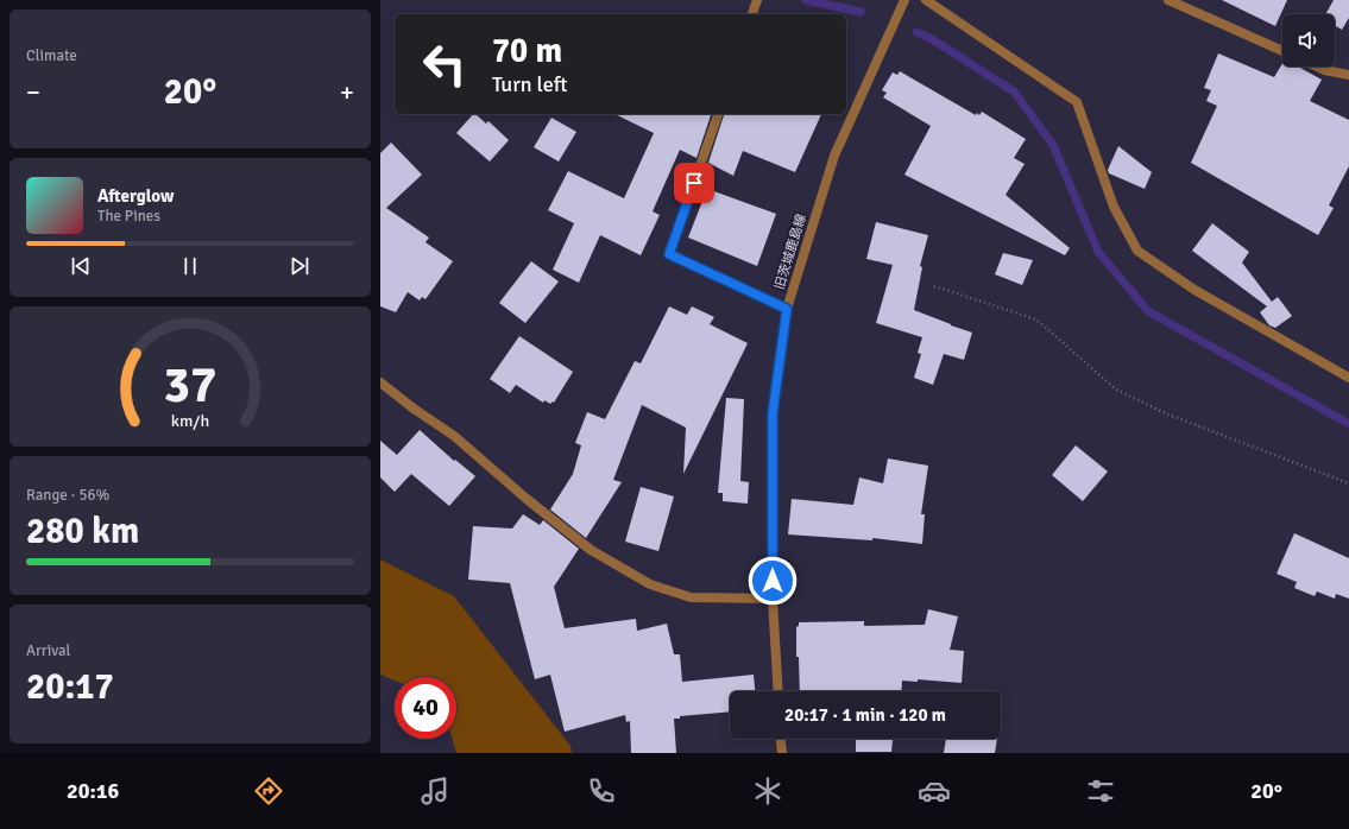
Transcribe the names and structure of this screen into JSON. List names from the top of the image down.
{
  "streets": {
    "street": ["旧茨城鹿島線"]
  },
  "page": {
    "tile": [
      "Climate",
      ["Range · 56%", "280 km"],
      ["Arrival", "20:17"]
    ],
    "turn": ["70 m", "Turn left"],
    "heat": ["−", "20°", "+"],
    "song": ["Afterglow", "The Pines"],
    "limit": "40",
    "trip": "20:17 · 1 min · 120 m",
    "tabs": ["20:16", "20°"],
    "gauge": ["37", "km/h"]
  }
}
